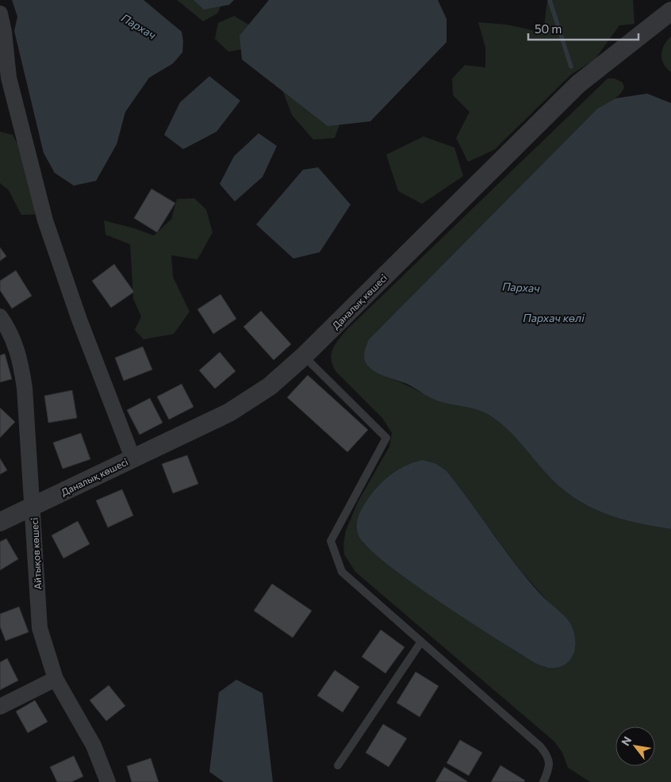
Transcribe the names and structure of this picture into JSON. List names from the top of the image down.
{
  "streets": {
    "street": ["Даналық көшесі", "Айтықов көшесі"]
  },
  "crossings": [
    ["Даналық көшесі", "Айтықов көшесі"]
  ],
  "water": ["Пархач", "Пархач көлі"],
  "scale_bar": "50 m",
  "north": "top left"
}
